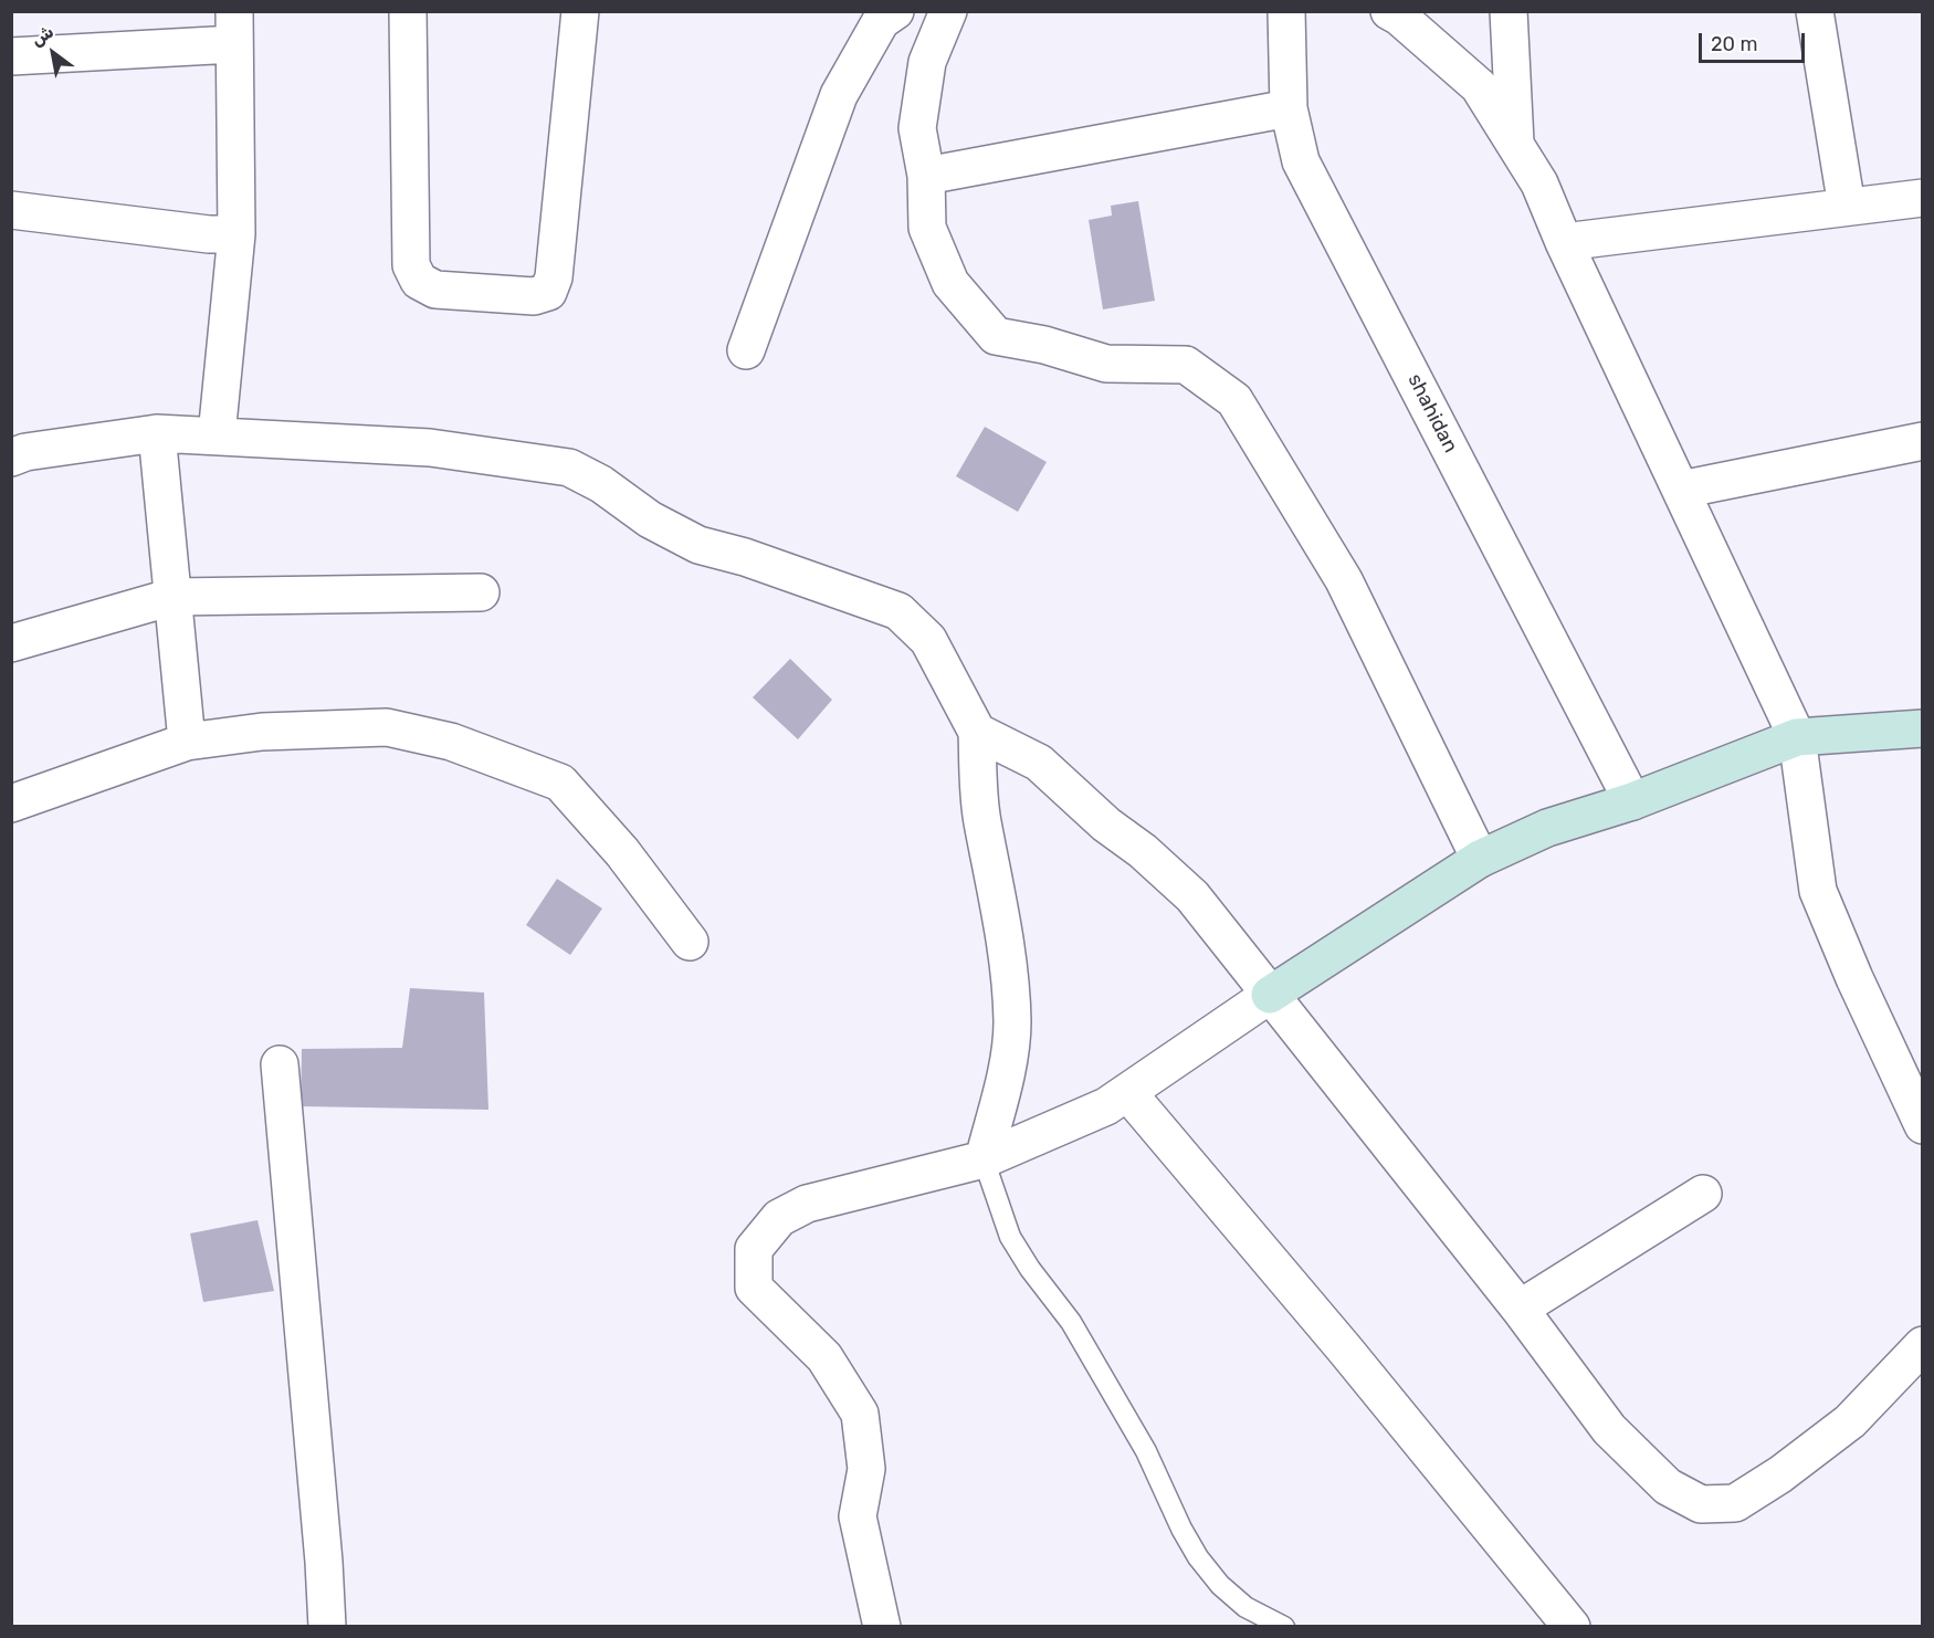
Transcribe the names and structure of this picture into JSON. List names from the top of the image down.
{
  "streets": {
    "street": ["shahidan"]
  },
  "scale_bar": "20 m",
  "north": "top left"
}
